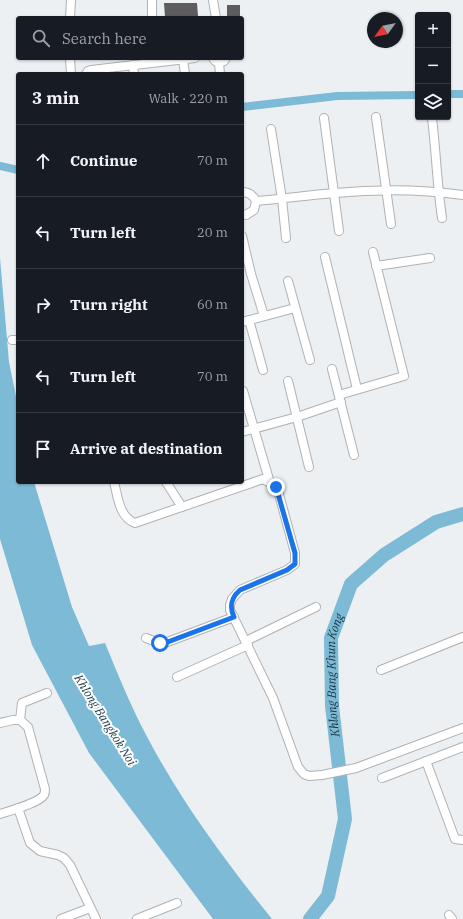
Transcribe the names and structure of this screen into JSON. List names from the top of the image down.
{
  "water": ["Khlong Bang Khun Kong", "Khlong Bangkok Noi"],
  "north": "bottom left",
  "page": {
    "map_buttons": ["+", "−"],
    "search": "Search here",
    "heading": ["3 min", "Walk · 220 m"],
    "list": [
      ["Continue", "70 m"],
      ["Turn left", "20 m"],
      ["Turn right", "60 m"],
      ["Turn left", "70 m"],
      "Arrive at destination"
    ]
  }
}
